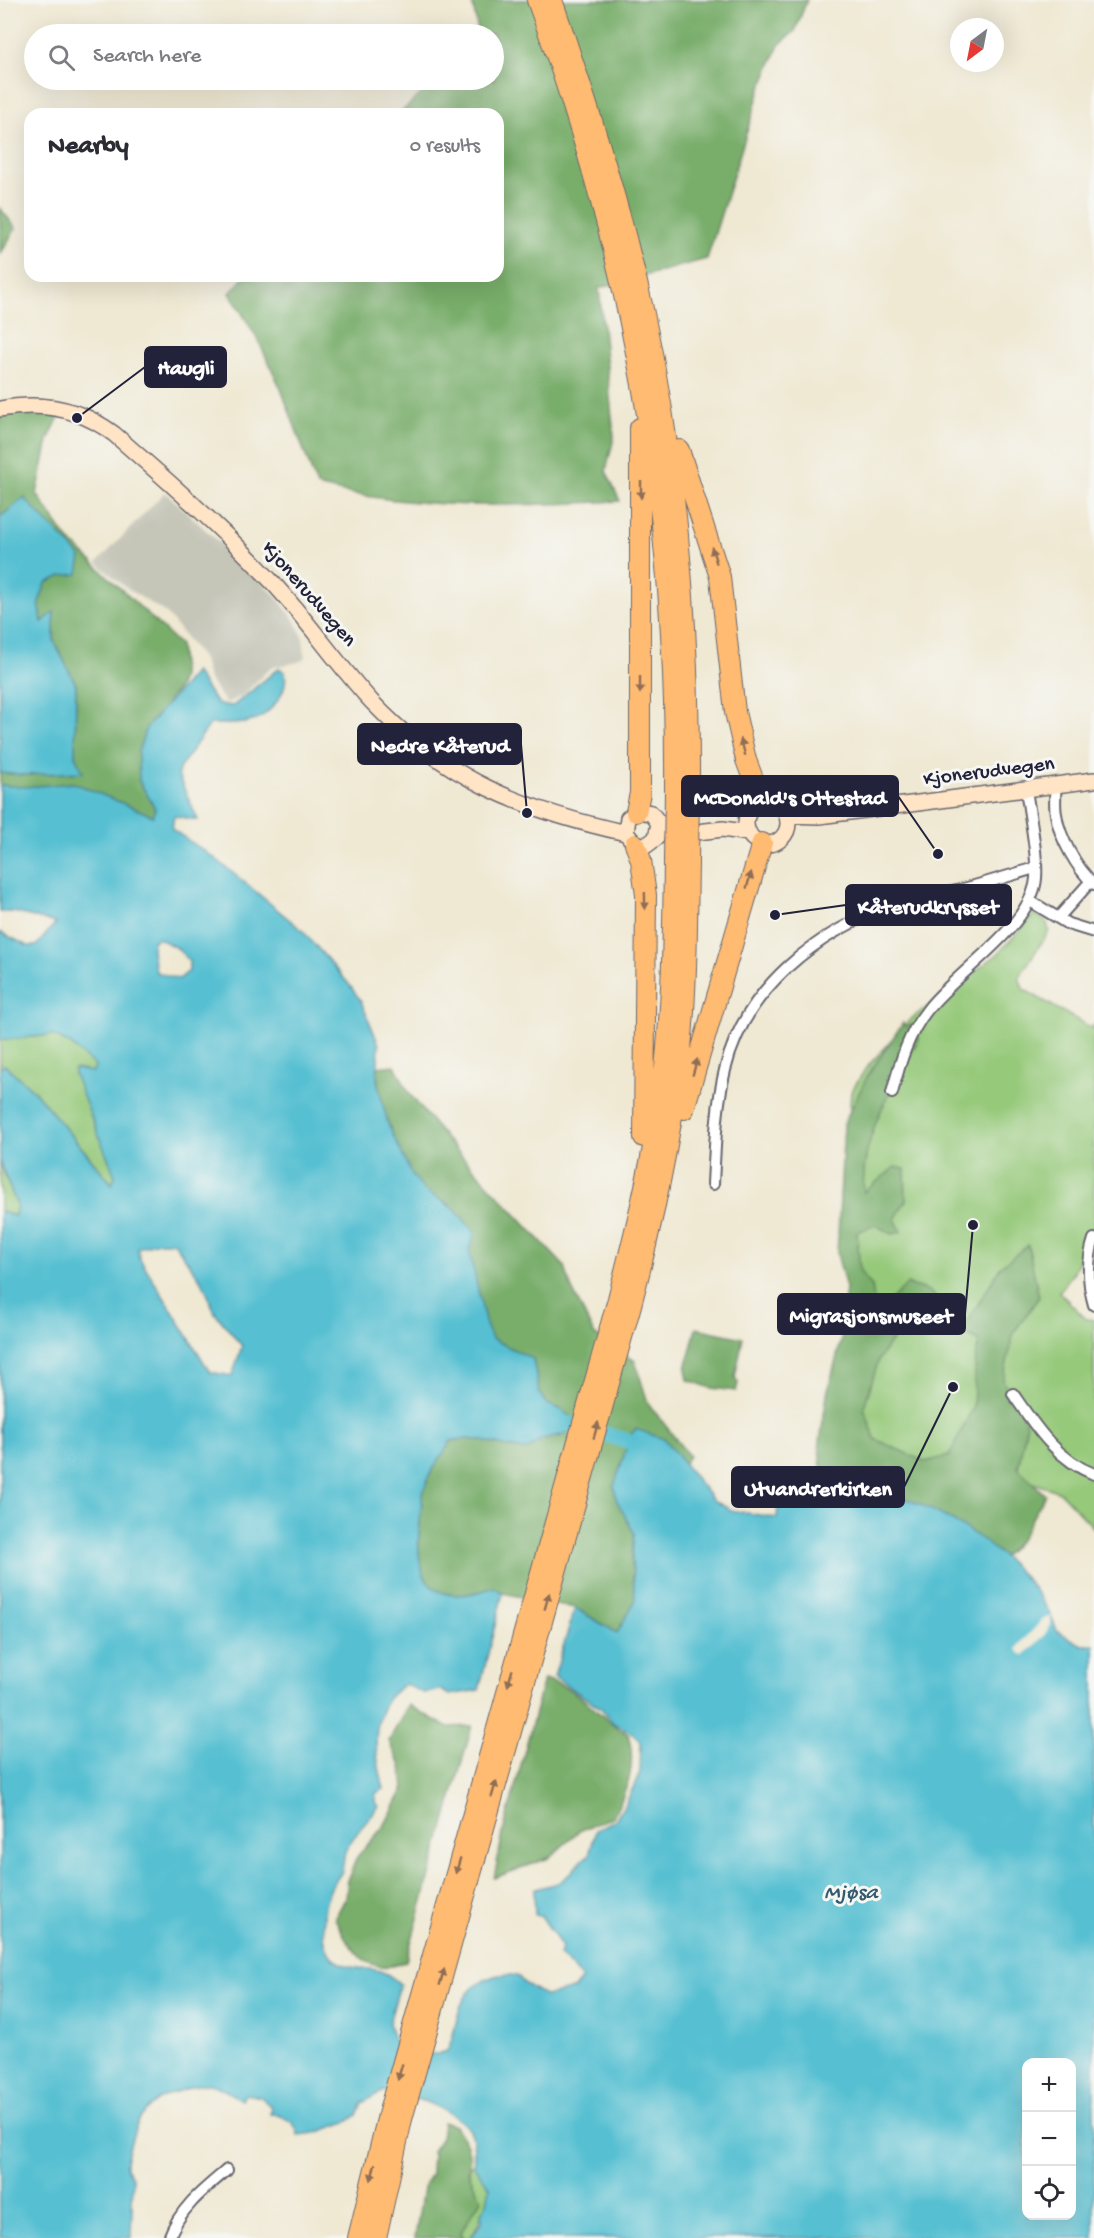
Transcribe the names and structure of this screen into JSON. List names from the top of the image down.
{
  "streets": {
    "main road": ["Kjonerudvegen"]
  },
  "water": ["Mjøsa"],
  "places": [
    "Haugli",
    "Nedre Kåterud",
    "McDonald's Ottestad",
    "Kåterudkrysset",
    "Migrasjonsmuseet",
    "Utvandrerkirken"
  ],
  "north": "bottom left",
  "page": {
    "search": "Search here",
    "heading": ["Nearby", "0 results"],
    "map_buttons": ["+", "−"]
  }
}
